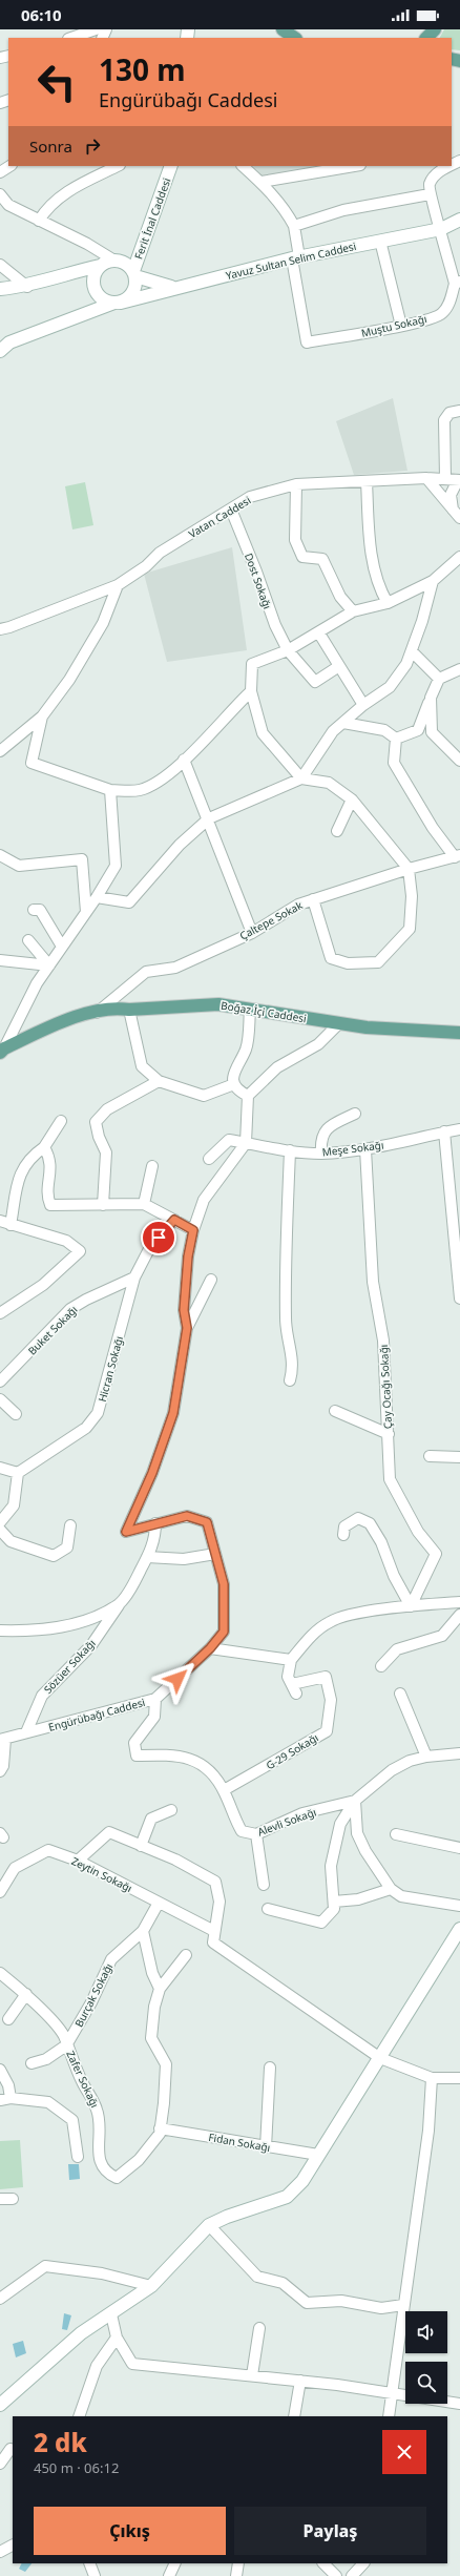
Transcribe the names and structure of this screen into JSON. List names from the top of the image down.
{
  "streets": {
    "main road": ["Boğaz İçi Caddesi"],
    "street": [
      "Ferit İnal Caddesi",
      "Yavuz Sultan Selim Caddesi",
      "Muştu Sokağı",
      "Vatan Caddesi",
      "Dost Sokağı",
      "Çaltepe Sokak",
      "Meşe Sokağı",
      "Buket Sokağı",
      "Hicran Sokağı",
      "Çay Ocağı Sokağı",
      "Sözüer Sokağı",
      "Engürübağı Caddesi",
      "G-29 Sokağı",
      "Alevli Sokağı",
      "Zeytin Sokağı",
      "Burçak Sokağı",
      "Zafer Sokağı",
      "Fidan Sokağı"
    ]
  },
  "crossings": [
    ["Ferit İnal Caddesi", "Yavuz Sultan Selim Caddesi"],
    ["Yavuz Sultan Selim Caddesi", "Muştu Sokağı"],
    ["Vatan Caddesi", "Dost Sokağı"],
    ["Çaltepe Sokak", "Boğaz İçi Caddesi"],
    ["Meşe Sokağı", "Çay Ocağı Sokağı"],
    ["Meşe Sokağı", "Engürübağı Caddesi"],
    ["Buket Sokağı", "Hicran Sokağı"],
    ["Sözüer Sokağı", "Engürübağı Caddesi"],
    ["Engürübağı Caddesi", "Alevli Sokağı"],
    ["G-29 Sokağı", "Alevli Sokağı"],
    ["Burçak Sokağı", "Zafer Sokağı"],
    ["Zafer Sokağı", "Fidan Sokağı"]
  ],
  "page": {
    "status": "06:10",
    "turn": ["130 m", "Engürübağı Caddesi"],
    "then": "Sonra",
    "heading": ["2 dk", "450 m · 06:12"],
    "buttons": ["Çıkış", "Paylaş"]
  }
}
